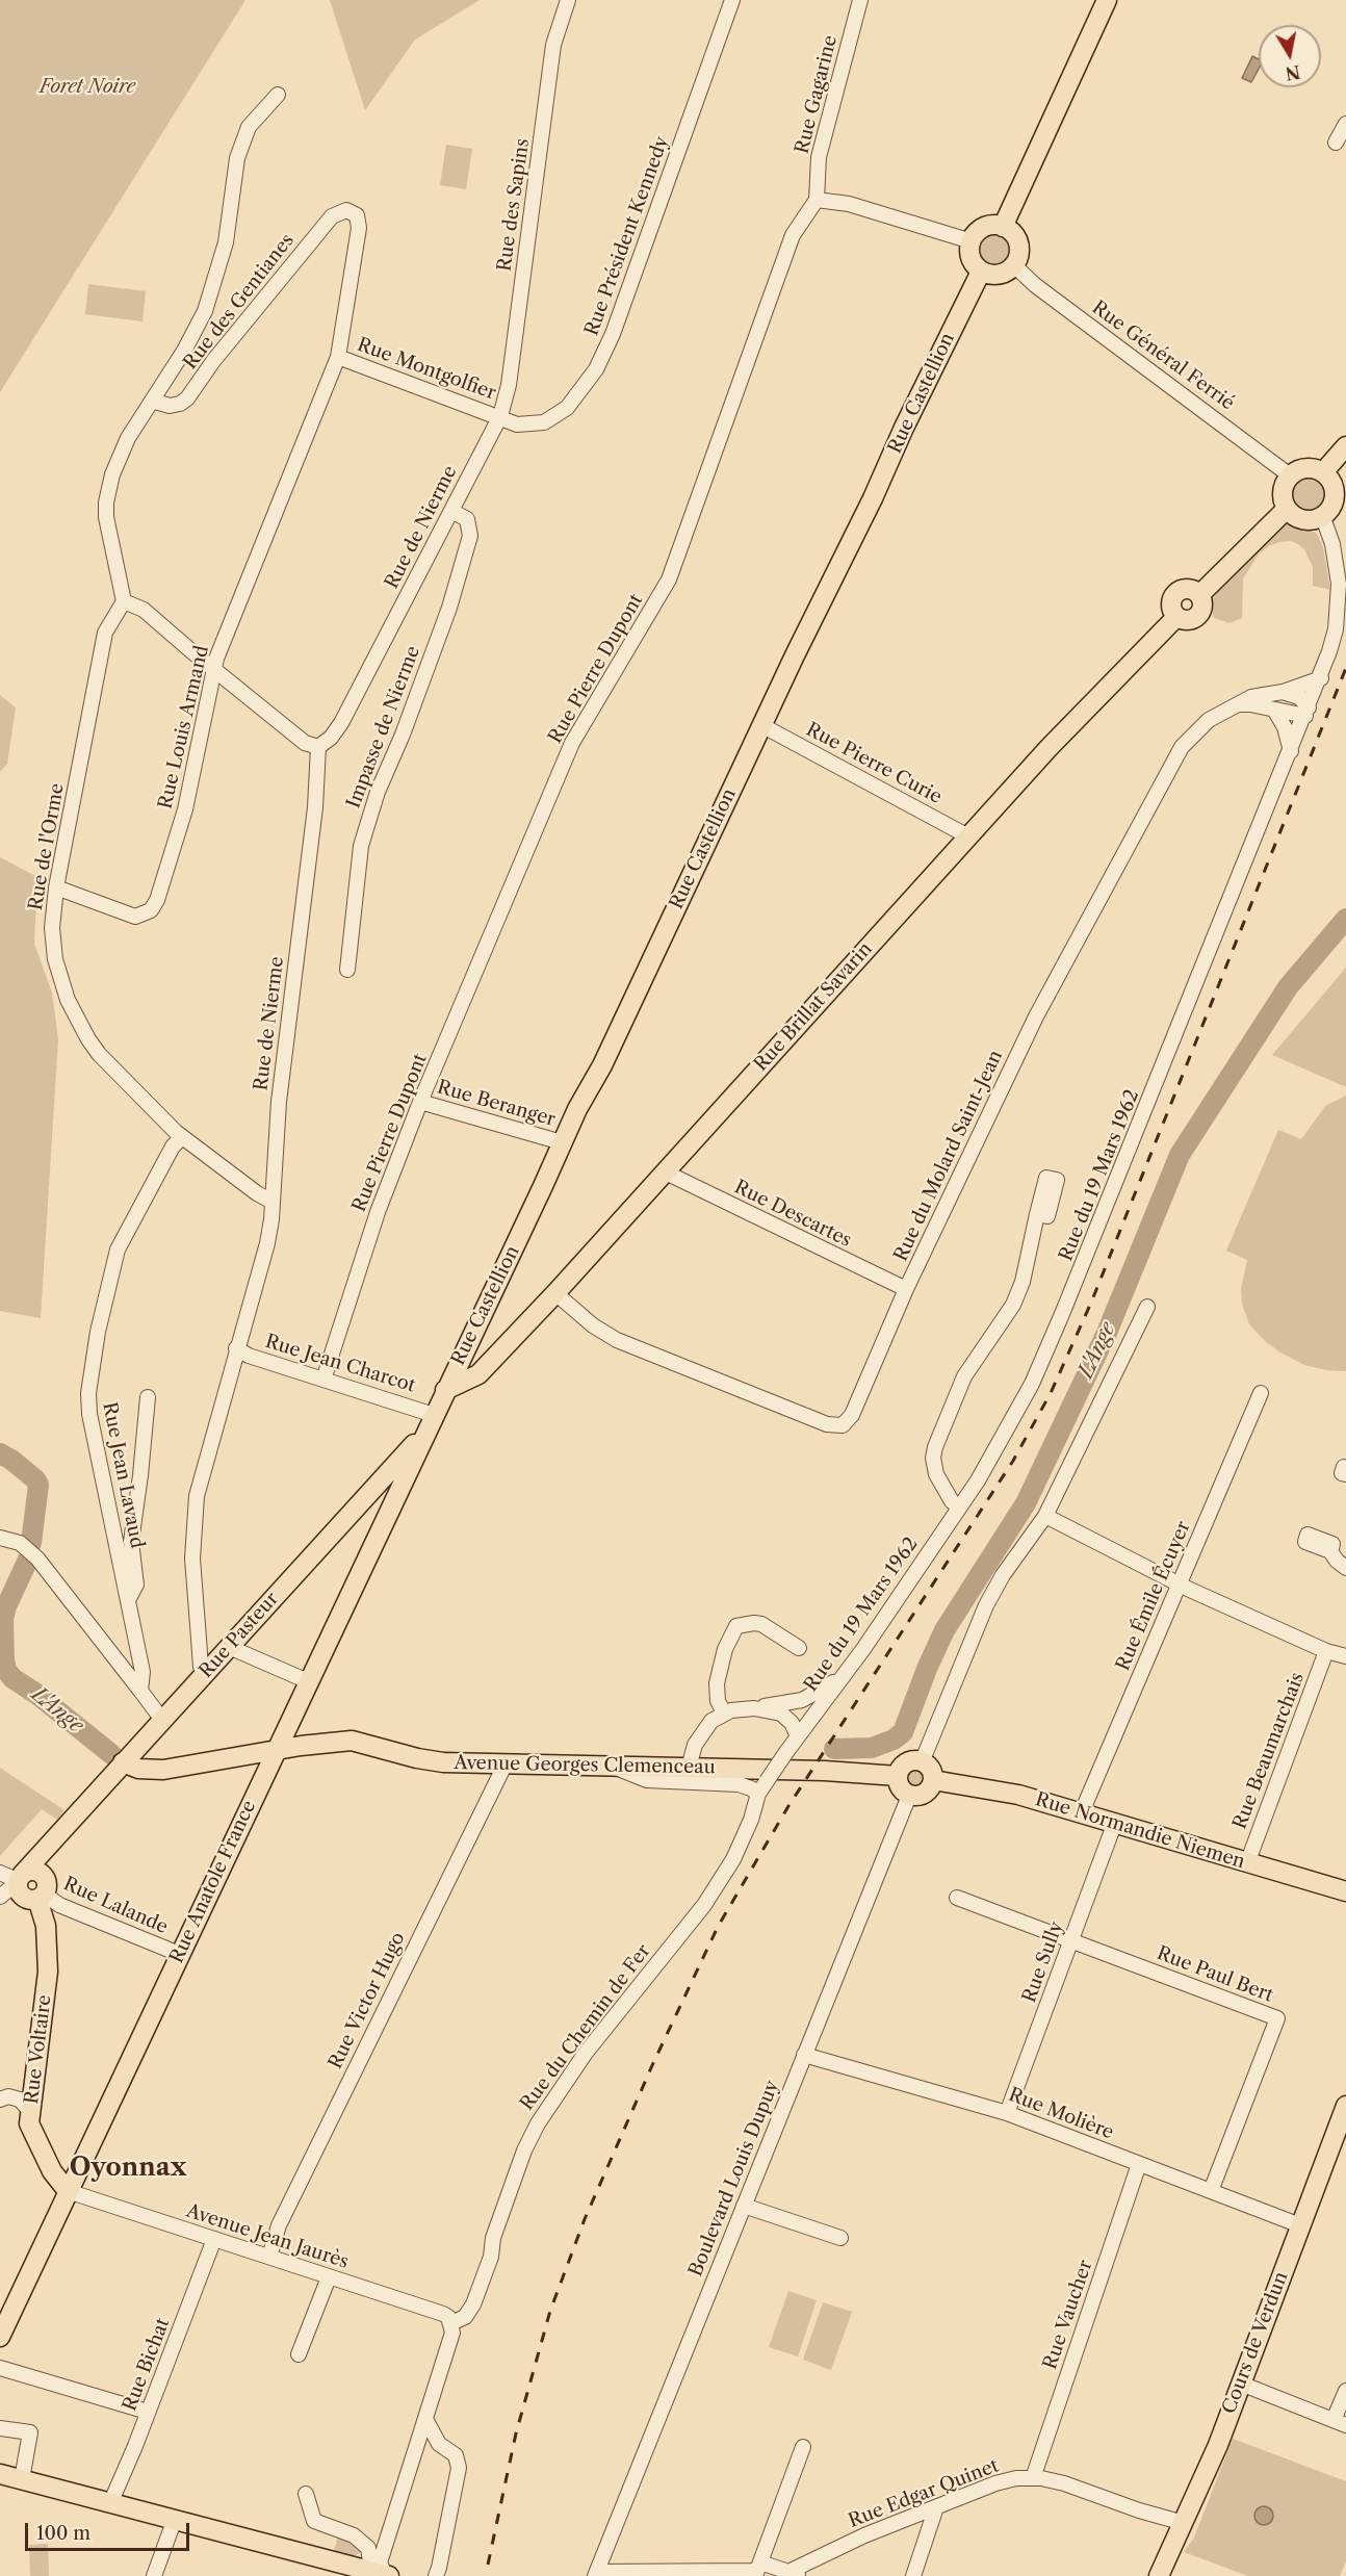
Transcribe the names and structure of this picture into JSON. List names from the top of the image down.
{
  "streets": {
    "main road": [
      "Rue Castellion",
      "Rue Brillat Savarin",
      "Rue Pasteur",
      "Avenue Georges Clemenceau",
      "Rue Normandie Niemen",
      "Rue Anatole France",
      "Rue Voltaire",
      "Cours de Verdun"
    ],
    "street": [
      "Rue Gagarine",
      "Rue des Sapins",
      "Rue Président Kennedy",
      "Rue des Gentianes",
      "Rue Général Ferrié",
      "Rue Montgolfier",
      "Rue de Nierme",
      "Rue Pierre Dupont",
      "Rue Louis Armand",
      "Impasse de Nierme",
      "Rue Pierre Curie",
      "Rue de l'Orme",
      "Rue Beranger",
      "Rue du Molard Saint-Jean",
      "Rue du 19 Mars 1962",
      "Rue Descartes",
      "Rue Jean Charcot",
      "Rue Jean Lavaud",
      "Rue Émile Écuyer",
      "Rue Beaumarchais",
      "Rue Lalande",
      "Rue Sully",
      "Rue Paul Bert",
      "Rue Victor Hugo",
      "Rue du Chemin de Fer",
      "Rue Molière",
      "Boulevard Louis Dupuy",
      "Avenue Jean Jaurès",
      "Rue Vaucher",
      "Rue Bichat",
      "Rue Edgar Quinet"
    ]
  },
  "crossings": [
    ["Rue Gagarine", "Rue Pierre Dupont"],
    ["Rue des Sapins", "Rue Président Kennedy"],
    ["Rue des Sapins", "Rue Montgolfier"],
    ["Rue des Sapins", "Rue de Nierme"],
    ["Rue Président Kennedy", "Rue Montgolfier"],
    ["Rue Président Kennedy", "Rue de Nierme"],
    ["Rue des Gentianes", "Rue Louis Armand"],
    ["Rue Général Ferrié", "Rue Castellion"],
    ["Rue Général Ferrié", "Rue Brillat Savarin"],
    ["Rue Général Ferrié", "Rue du 19 Mars 1962"],
    ["Rue Montgolfier", "Rue de Nierme"],
    ["Rue Montgolfier", "Rue Louis Armand"],
    ["Rue Castellion", "Rue Pierre Curie"],
    ["Rue Castellion", "Rue Brillat Savarin"],
    ["Rue Castellion", "Rue Beranger"],
    ["Rue Castellion", "Rue Jean Charcot"],
    ["Rue Castellion", "Rue Pasteur"],
    ["Rue Castellion", "Rue Anatole France"],
    ["Rue de Nierme", "Impasse de Nierme"],
    ["Rue de Nierme", "Rue de l'Orme"],
    ["Rue de Nierme", "Rue Jean Charcot"],
    ["Rue de Nierme", "Rue Pasteur"],
    ["Rue Pierre Dupont", "Rue Beranger"],
    ["Rue Pierre Dupont", "Rue Jean Charcot"],
    ["Rue Louis Armand", "Rue de l'Orme"],
    ["Rue Pierre Curie", "Rue Brillat Savarin"],
    ["Rue de l'Orme", "Rue Jean Lavaud"],
    ["Rue Brillat Savarin", "Rue du Molard Saint-Jean"],
    ["Rue Brillat Savarin", "Rue du 19 Mars 1962"],
    ["Rue Brillat Savarin", "Rue Descartes"],
    ["Rue du Molard Saint-Jean", "Rue du 19 Mars 1962"],
    ["Rue du Molard Saint-Jean", "Rue Descartes"],
    ["Rue du 19 Mars 1962", "Rue du Chemin de Fer"],
    ["Rue Jean Charcot", "Rue Pasteur"],
    ["Rue Jean Charcot", "Rue Anatole France"],
    ["Rue Émile Écuyer", "Rue Normandie Niemen"],
    ["Rue Pasteur", "Avenue Georges Clemenceau"],
    ["Rue Pasteur", "Rue Anatole France"],
    ["Rue Beaumarchais", "Rue Normandie Niemen"],
    ["Avenue Georges Clemenceau", "Rue Normandie Niemen"],
    ["Avenue Georges Clemenceau", "Rue Anatole France"],
    ["Avenue Georges Clemenceau", "Rue Victor Hugo"],
    ["Avenue Georges Clemenceau", "Boulevard Louis Dupuy"],
    ["Rue Normandie Niemen", "Rue Sully"],
    ["Rue Normandie Niemen", "Boulevard Louis Dupuy"],
    ["Rue Anatole France", "Rue Lalande"],
    ["Rue Anatole France", "Rue Voltaire"],
    ["Rue Anatole France", "Avenue Jean Jaurès"],
    ["Rue Lalande", "Rue Voltaire"],
    ["Rue Sully", "Rue Paul Bert"],
    ["Rue Sully", "Rue Molière"],
    ["Rue Paul Bert", "Rue Molière"],
    ["Rue Victor Hugo", "Avenue Jean Jaurès"],
    ["Rue du Chemin de Fer", "Avenue Jean Jaurès"],
    ["Rue Voltaire", "Avenue Jean Jaurès"],
    ["Rue Molière", "Boulevard Louis Dupuy"],
    ["Rue Molière", "Rue Vaucher"],
    ["Rue Molière", "Cours de Verdun"],
    ["Avenue Jean Jaurès", "Rue Bichat"],
    ["Rue Vaucher", "Rue Edgar Quinet"],
    ["Cours de Verdun", "Rue Edgar Quinet"]
  ],
  "districts": ["Oyonnax"],
  "water": ["L'Ange"],
  "parks": ["Foret Noire"],
  "scale_bar": "100 m",
  "north": "bottom"
}
